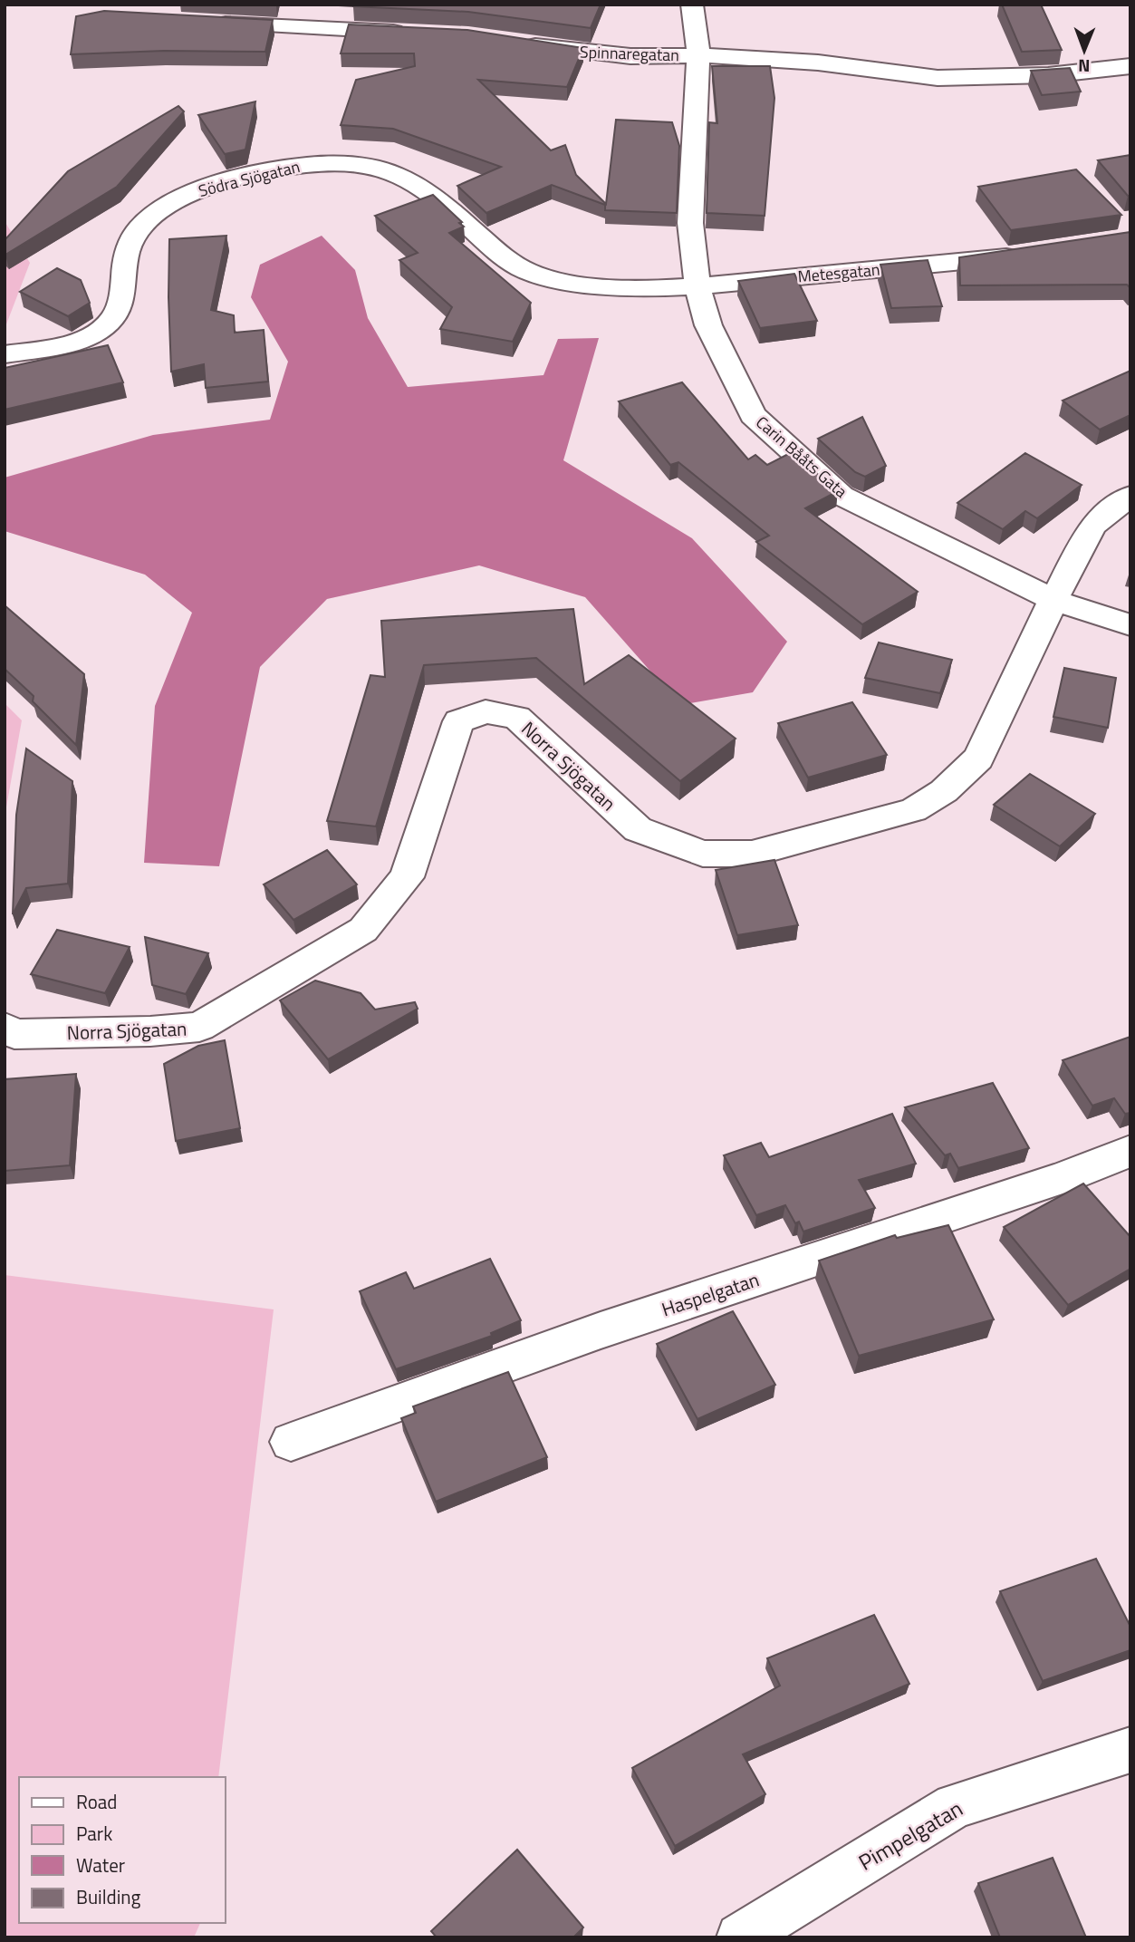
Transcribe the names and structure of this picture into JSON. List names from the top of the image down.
{
  "streets": {
    "street": [
      "Spinnaregatan",
      "Södra Sjögatan",
      "Metesgatan",
      "Carin Bååts Gata",
      "Norra Sjögatan",
      "Haspelgatan",
      "Pimpelgatan"
    ]
  },
  "crossings": [
    ["Spinnaregatan", "Carin Bååts Gata"],
    ["Södra Sjögatan", "Metesgatan"],
    ["Södra Sjögatan", "Carin Bååts Gata"],
    ["Metesgatan", "Carin Bååts Gata"],
    ["Carin Bååts Gata", "Norra Sjögatan"]
  ],
  "legend": [
    "Road",
    "Park",
    "Water",
    "Building"
  ],
  "north": "bottom"
}
